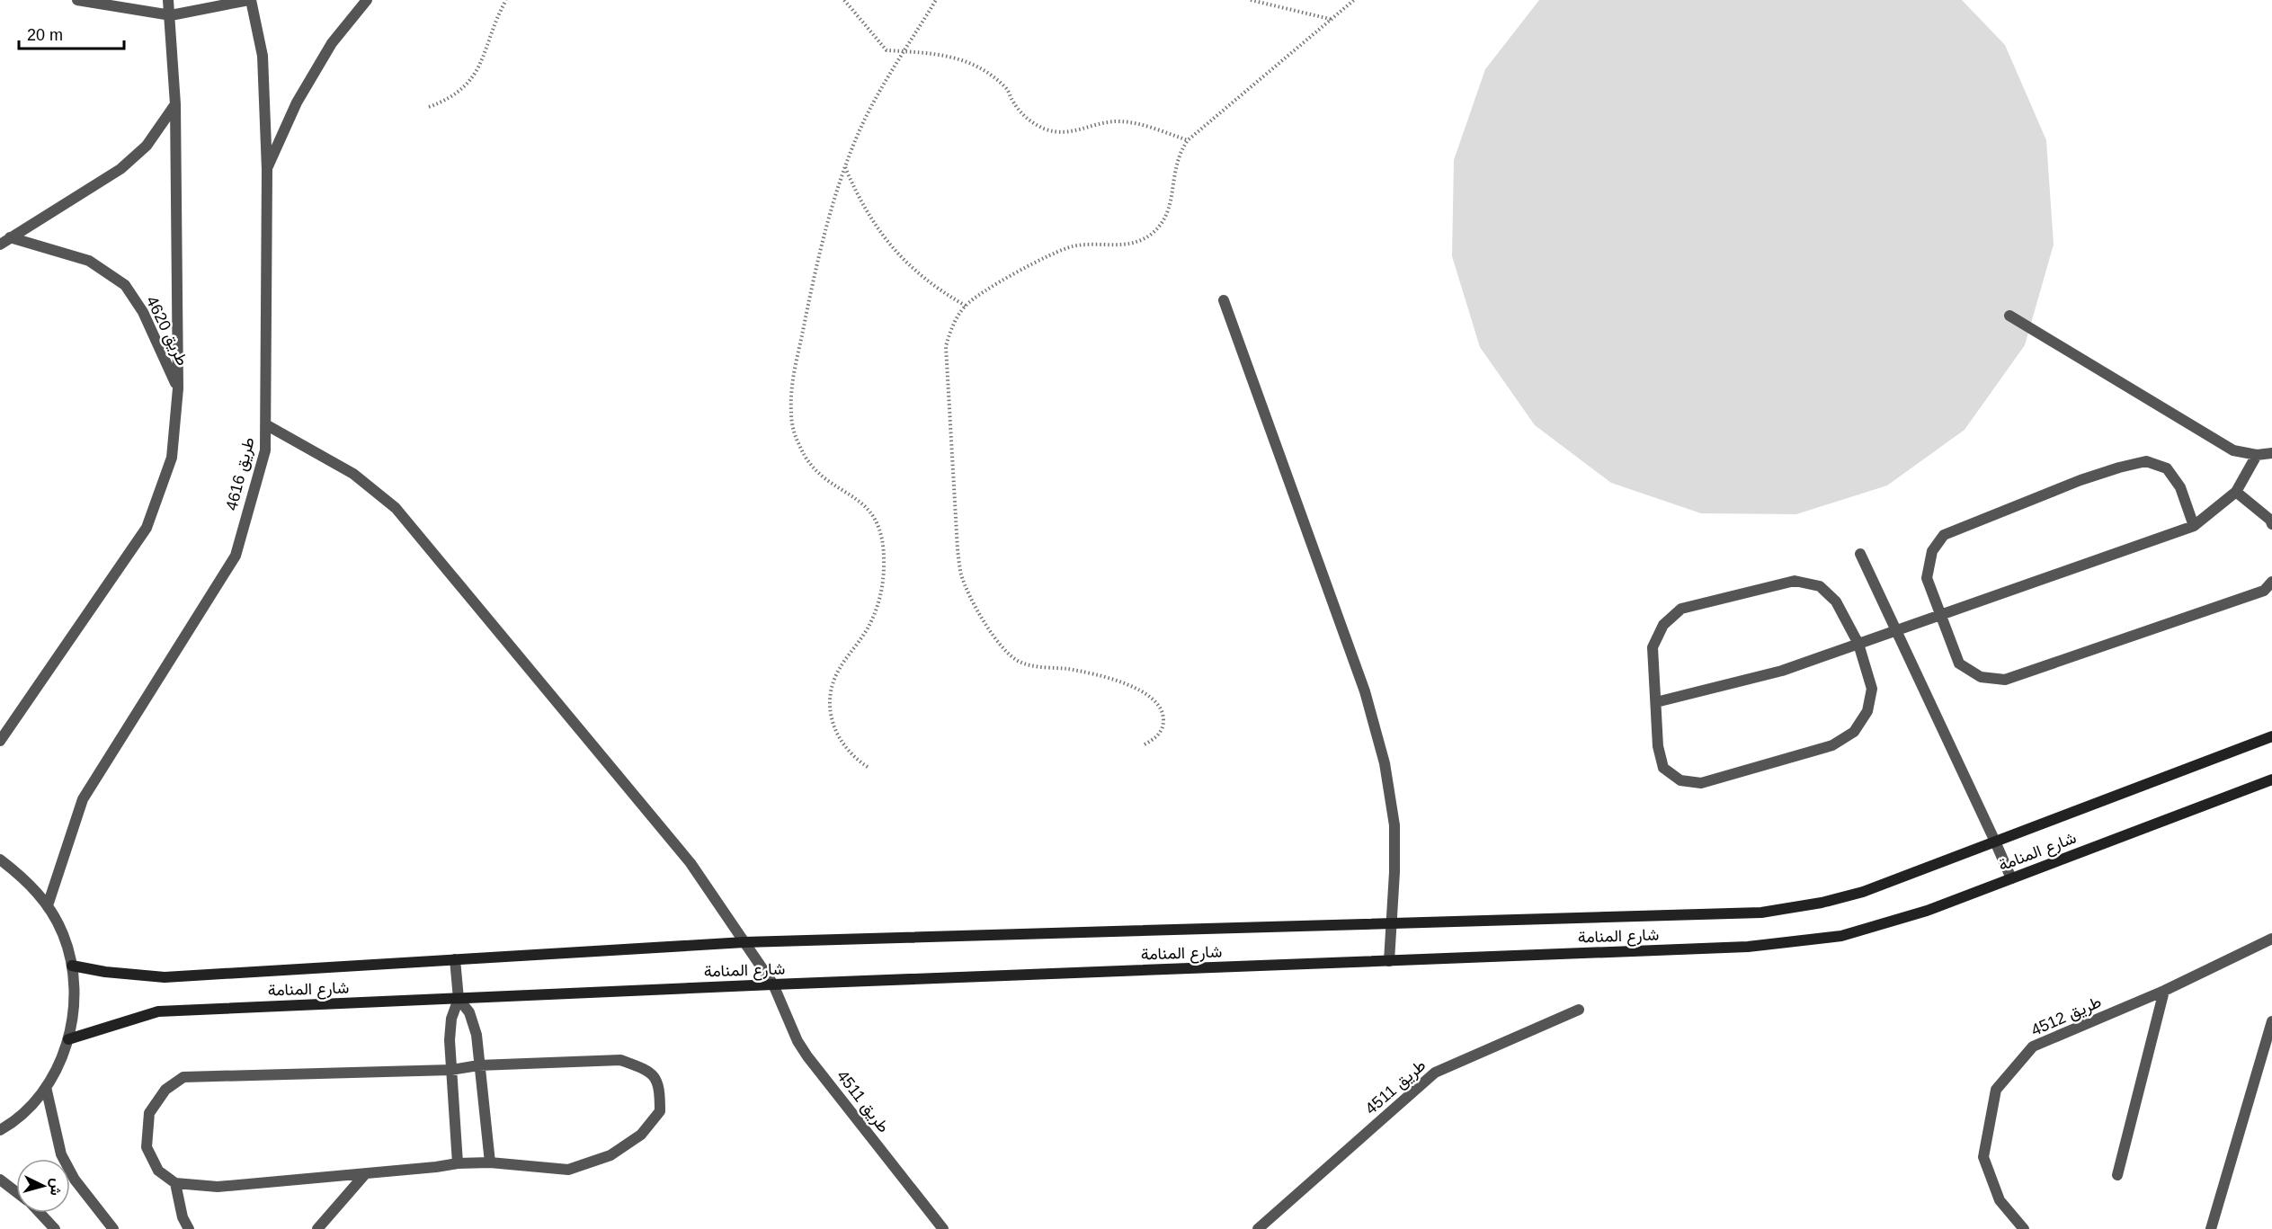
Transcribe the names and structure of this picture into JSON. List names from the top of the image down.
{
  "streets": {
    "street": [
      "طريق 4620",
      "طريق 4616",
      "شارع المنامة",
      "طريق 4512",
      "طريق 4511"
    ]
  },
  "crossings": [
    ["طريق 4616", "طريق 4511"],
    ["شارع المنامة", "طريق 4511"]
  ],
  "scale_bar": "20 m",
  "north": "right"
}
